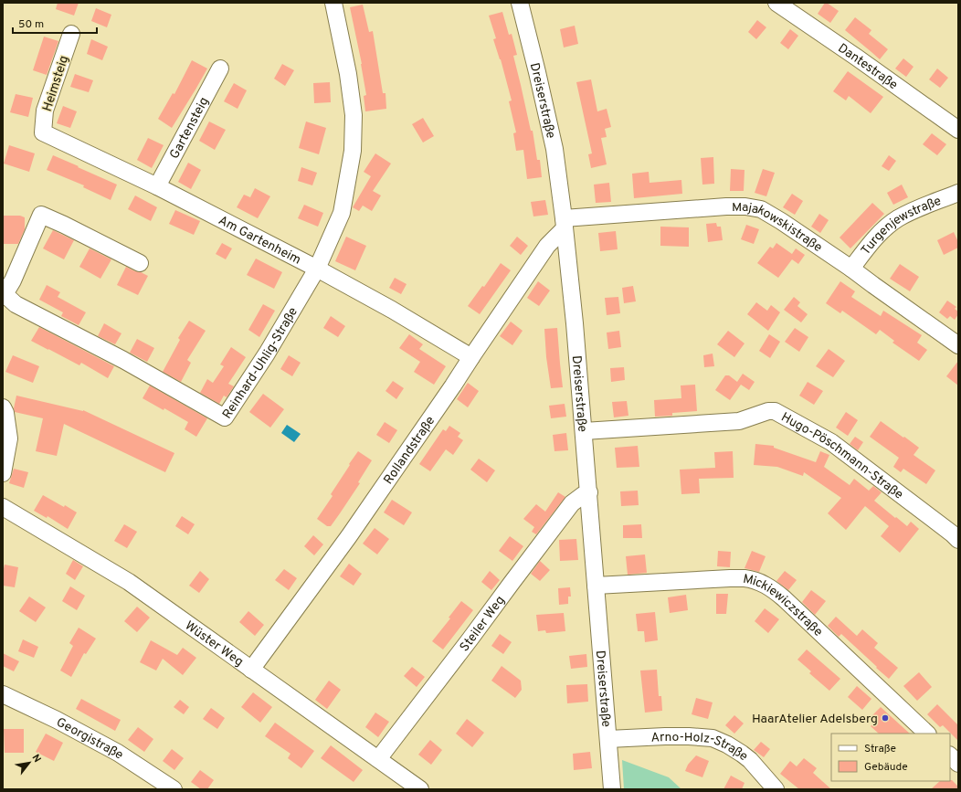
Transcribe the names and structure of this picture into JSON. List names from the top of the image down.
{
  "streets": {
    "street": [
      "Dantestraße",
      "Heimsteig",
      "Dreiserstraße",
      "Gartensteig",
      "Turgenjewstraße",
      "Majakowskistraße",
      "Am Gartenheim",
      "Reinhard-Uhlig-Straße",
      "Rollandstraße",
      "Hugo-Pöschmann-Straße",
      "Mickiewiczstraße",
      "Steiler Weg",
      "Wüster Weg",
      "Georgistraße",
      "Arno-Holz-Straße"
    ]
  },
  "crossings": [
    ["Heimsteig", "Am Gartenheim"],
    ["Dreiserstraße", "Majakowskistraße"],
    ["Dreiserstraße", "Rollandstraße"],
    ["Dreiserstraße", "Hugo-Pöschmann-Straße"],
    ["Dreiserstraße", "Mickiewiczstraße"],
    ["Dreiserstraße", "Steiler Weg"],
    ["Dreiserstraße", "Arno-Holz-Straße"],
    ["Gartensteig", "Am Gartenheim"],
    ["Turgenjewstraße", "Majakowskistraße"],
    ["Majakowskistraße", "Rollandstraße"],
    ["Am Gartenheim", "Reinhard-Uhlig-Straße"],
    ["Am Gartenheim", "Rollandstraße"],
    ["Rollandstraße", "Wüster Weg"],
    ["Steiler Weg", "Wüster Weg"]
  ],
  "places": ["HaarAtelier Adelsberg"],
  "legend": ["Straße", "Gebäude"],
  "scale_bar": "50 m",
  "north": "top right"
}
